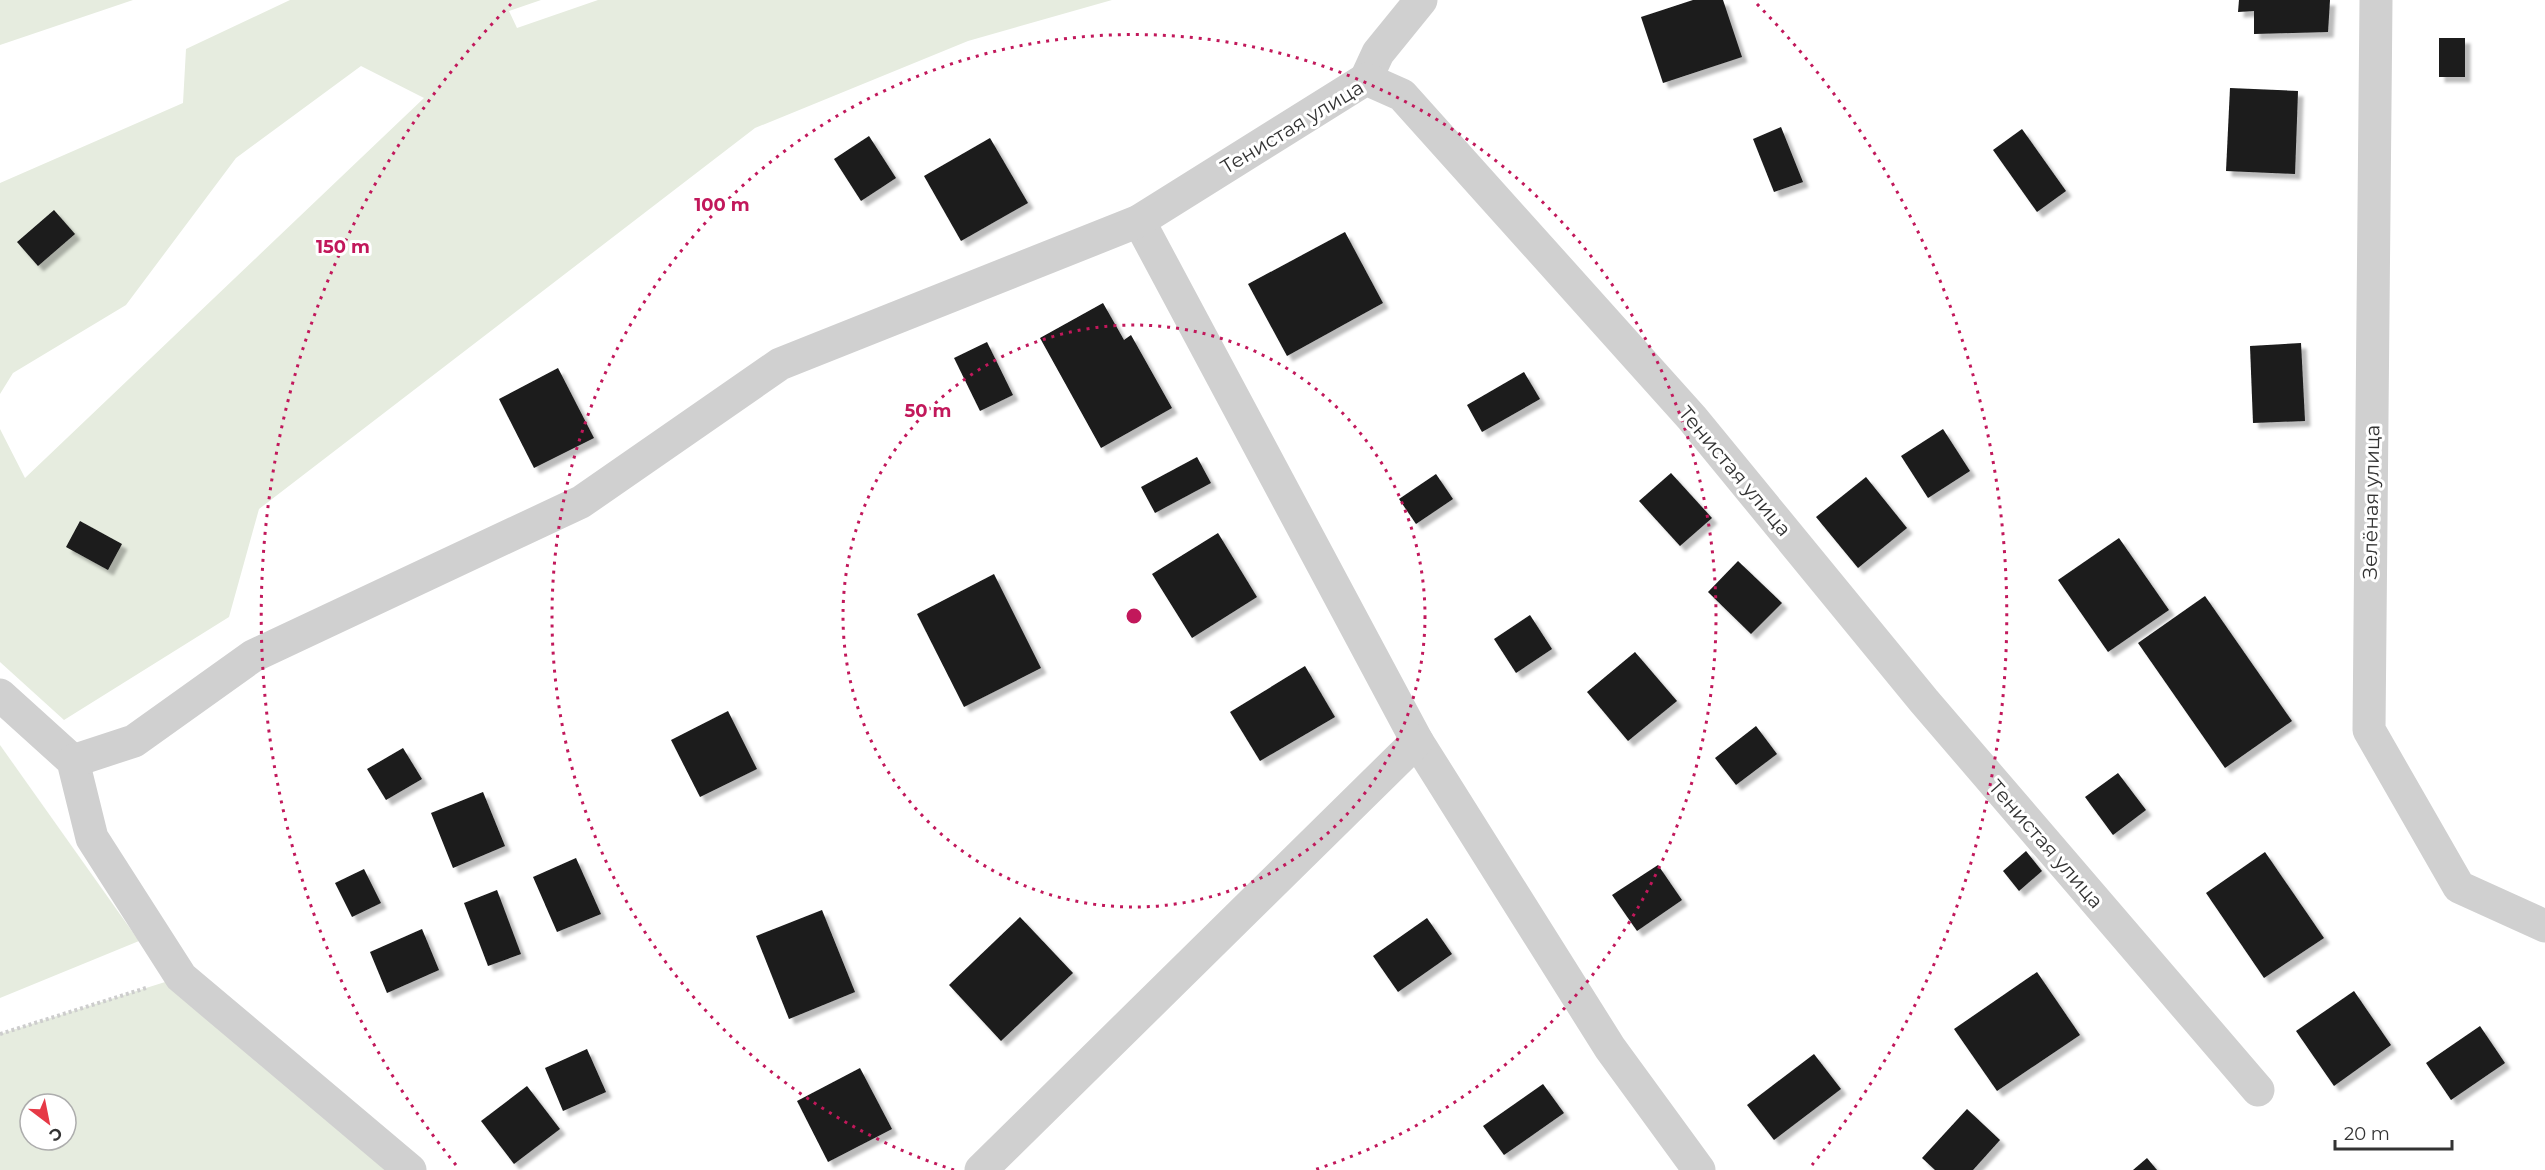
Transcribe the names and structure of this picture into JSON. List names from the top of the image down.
{
  "streets": {
    "street": ["Тенистая улица", "Зелёная улица"]
  },
  "scale_bar": "20 m",
  "north": "bottom right",
  "rings": ["100 m", "150 m", "50 m"]
}
